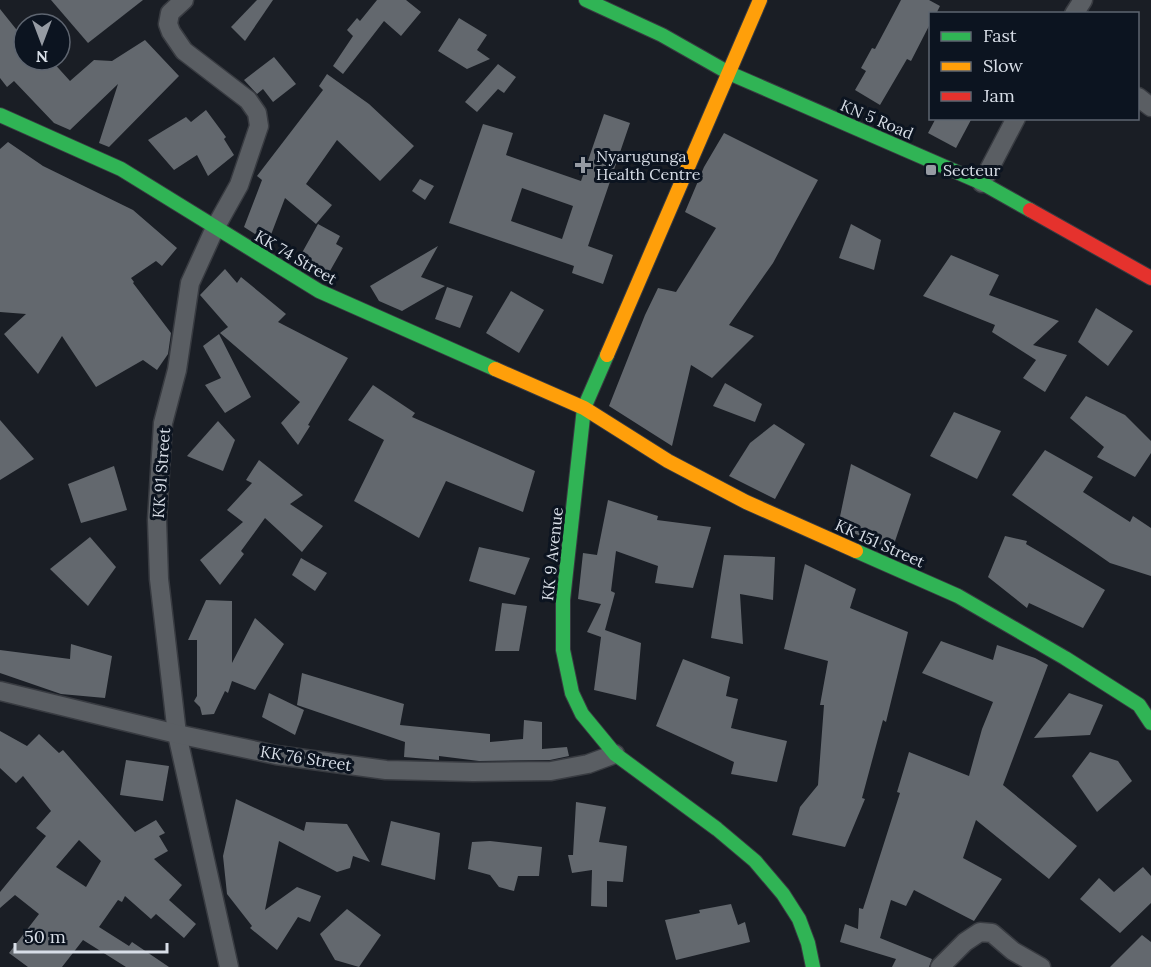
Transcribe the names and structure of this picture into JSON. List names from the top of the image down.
{
  "streets": {
    "main road": [
      "KN 5 Road",
      "KK 74 Street",
      "KK 151 Street",
      "KK 9 Avenue"
    ],
    "street": ["KK 91 Street", "KK 76 Street"]
  },
  "crossings": [
    ["KN 5 Road", "KK 9 Avenue"],
    ["KK 74 Street", "KK 91 Street"],
    ["KK 74 Street", "KK 151 Street"],
    ["KK 74 Street", "KK 9 Avenue"],
    ["KK 91 Street", "KK 76 Street"],
    ["KK 151 Street", "KK 9 Avenue"],
    ["KK 9 Avenue", "KK 76 Street"]
  ],
  "places": {
    "health": ["Nyarugunga Health Centre"],
    "transit": ["Secteur"]
  },
  "legend": ["Fast", "Slow", "Jam"],
  "scale_bar": "50 m",
  "north": "bottom"
}
